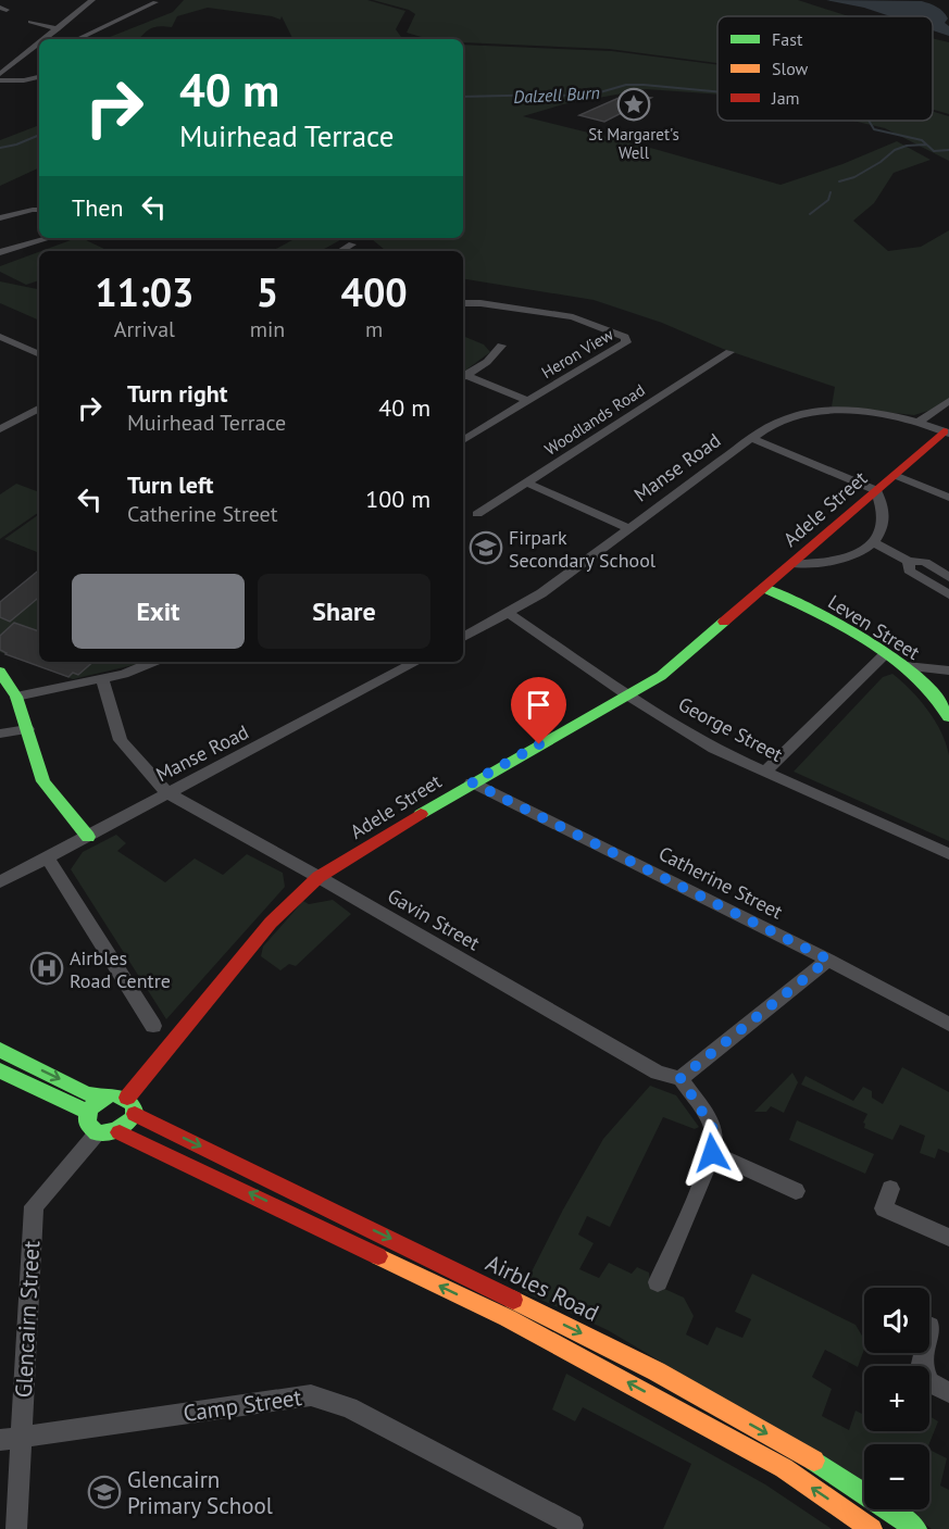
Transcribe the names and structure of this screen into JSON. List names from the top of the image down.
{
  "streets": {
    "street": [
      "Heron View",
      "Woodlands Road",
      "Manse Road",
      "Adele Street",
      "Leven Street",
      "George Street",
      "Catherine Street",
      "Gavin Street",
      "Airbles Road",
      "Glencairn Street",
      "Camp Street"
    ]
  },
  "crossings": [
    ["Manse Road", "Adele Street"],
    ["Manse Road", "George Street"],
    ["Manse Road", "Gavin Street"],
    ["Adele Street", "Leven Street"],
    ["Adele Street", "George Street"],
    ["Adele Street", "Catherine Street"],
    ["Adele Street", "Gavin Street"],
    ["Adele Street", "Airbles Road"],
    ["Adele Street", "Glencairn Street"],
    ["Airbles Road", "Glencairn Street"],
    ["Glencairn Street", "Camp Street"]
  ],
  "water": ["Dalzell Burn"],
  "places": {
    "place": ["St Margaret's Well"],
    "school or university": ["Firpark Secondary School", "Glencairn Primary School"],
    "hospital": ["Airbles Road Centre"]
  },
  "legend": ["Fast", "Slow", "Jam"],
  "page": {
    "turn": ["40 m", "Muirhead Terrace"],
    "then": "Then",
    "eta": [
      "11:03",
      "Arrival",
      "5",
      "min",
      "400",
      "m"
    ],
    "list": [
      {
        "name": "Turn right",
        "note": "Muirhead Terrace",
        "value": "40 m"
      },
      {
        "name": "Turn left",
        "note": "Catherine Street",
        "value": "100 m"
      }
    ],
    "buttons": ["Exit", "Share"],
    "map_buttons": ["+", "−"]
  }
}
